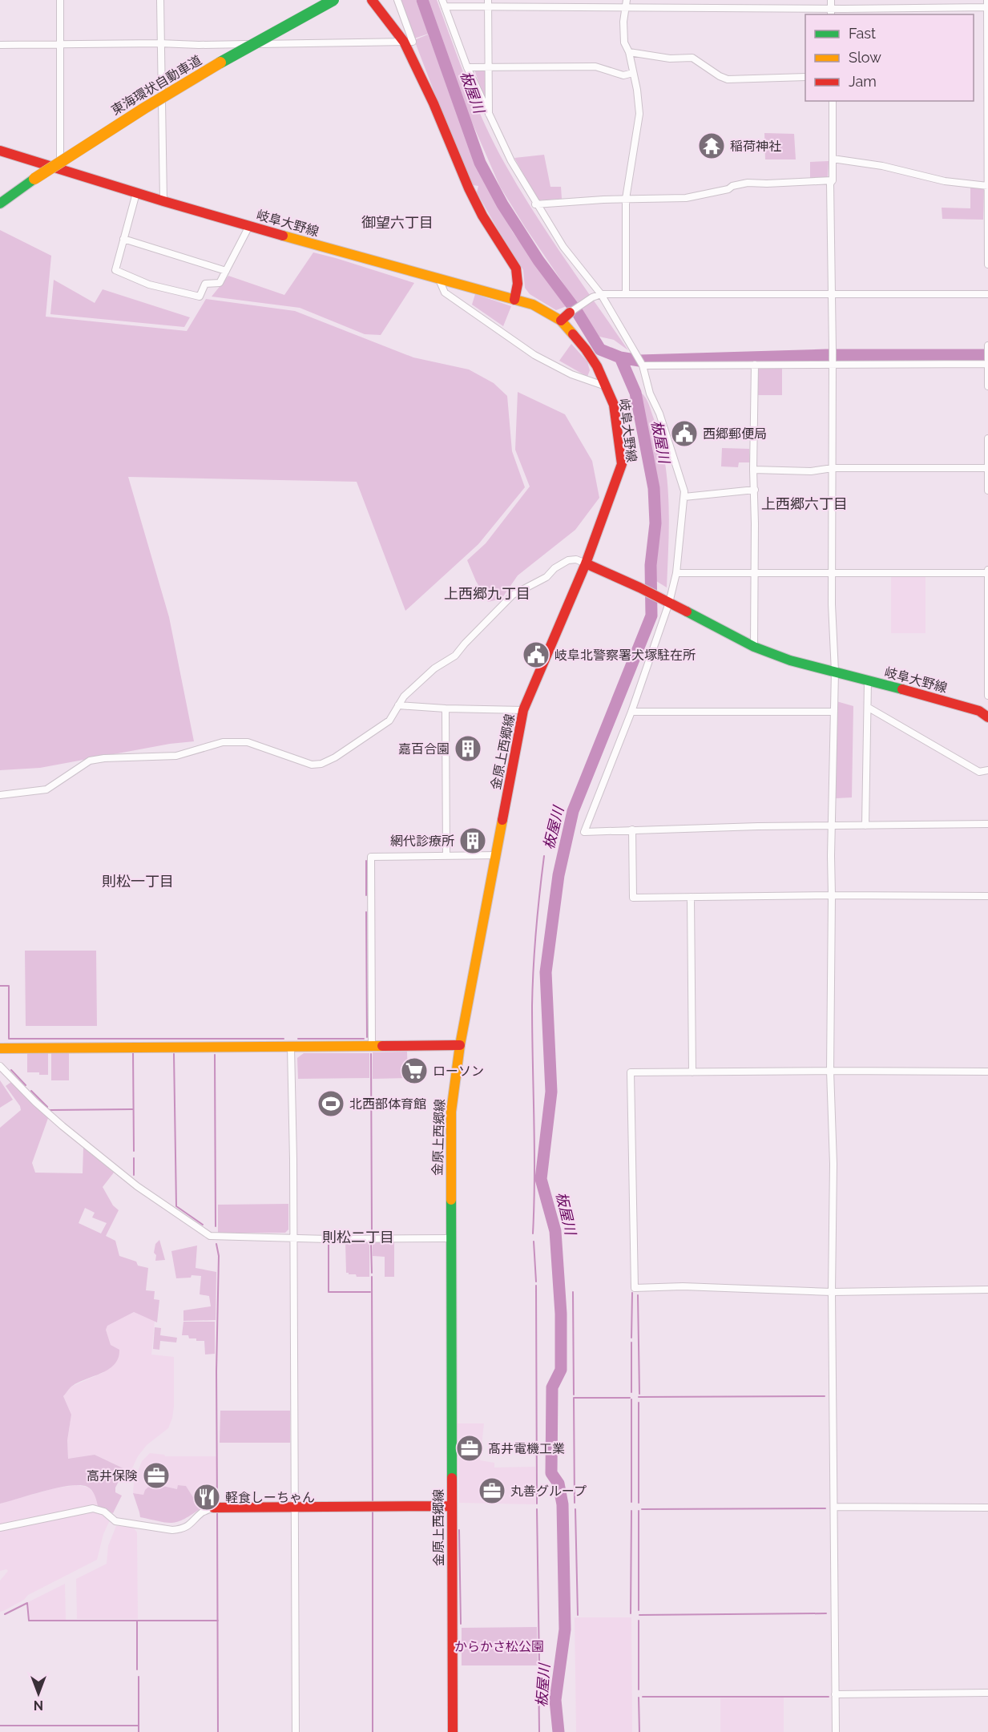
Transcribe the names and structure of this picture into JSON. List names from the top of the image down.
{
  "streets": {
    "main road": ["東海環状自動車道", "岐阜大野線", "金原上西郷線"]
  },
  "crossings": [
    ["岐阜大野線", "金原上西郷線"]
  ],
  "districts": [
    "御望六丁目",
    "上西郷六丁目",
    "上西郷九丁目",
    "則松一丁目",
    "則松二丁目"
  ],
  "water": ["板屋川"],
  "parks": ["からかさ松公園"],
  "places": {
    "temple": ["稲荷神社"],
    "public building": ["西郷郵便局", "岐阜北警察署犬塚駐在所"],
    "building": ["嘉百合園", "網代診療所"],
    "supermarket": ["ローソン"],
    "sports": ["北西部体育館"],
    "office": ["髙井電機工業", "高井保険", "丸善グループ"],
    "restaurant": ["軽食しーちゃん"]
  },
  "legend": ["Fast", "Slow", "Jam"],
  "north": "bottom"
}
